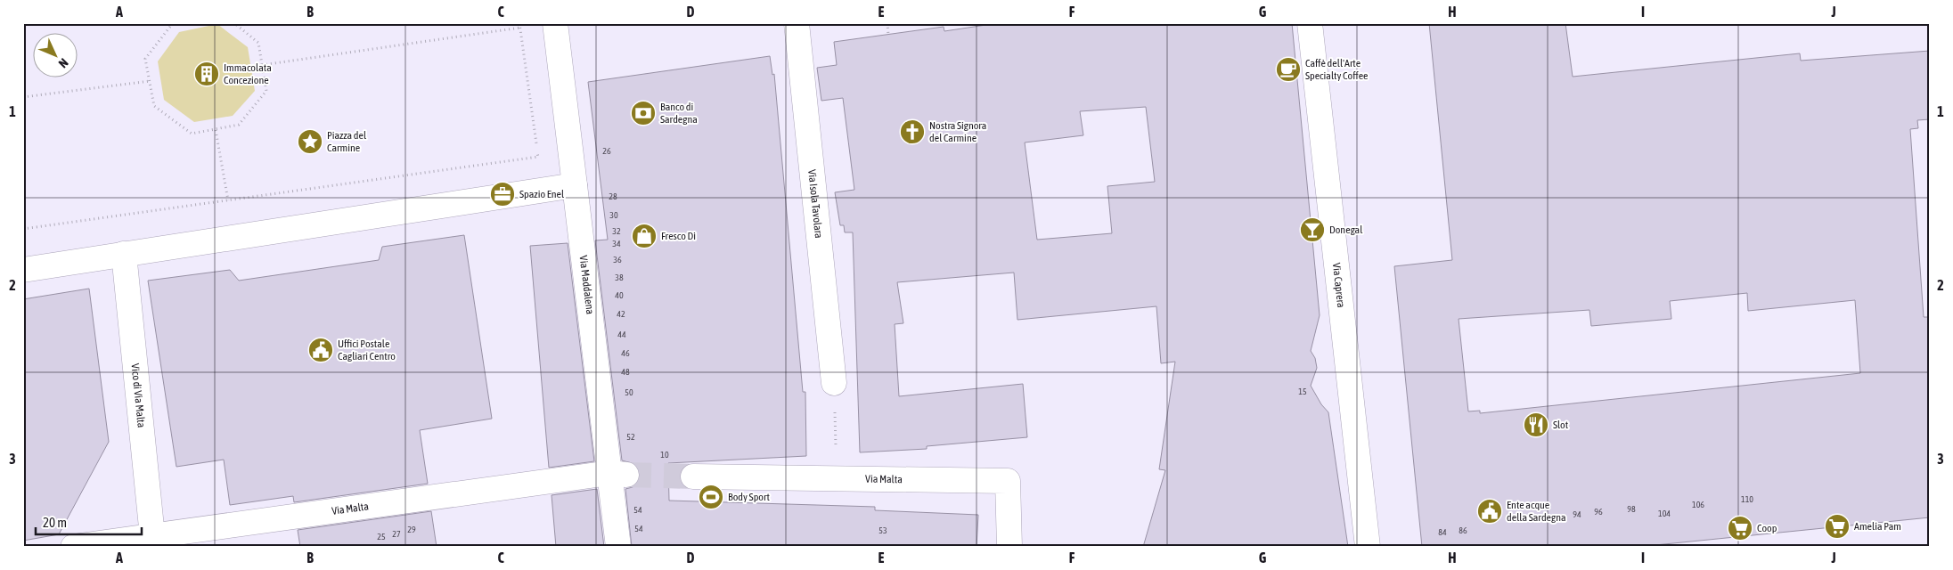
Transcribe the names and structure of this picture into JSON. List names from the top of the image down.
{
  "streets": {
    "street": [
      "Via Isola Tavolara",
      "Via Maddalena",
      "Via Caprera",
      "Vico di Via Malta",
      "Via Malta"
    ]
  },
  "crossings": [
    ["Via Maddalena", "Via Malta"],
    ["Vico di Via Malta", "Via Malta"]
  ],
  "places": {
    "cafe": ["Caffè dell'Arte Specialty Coffee"],
    "building": ["Immacolata Concezione"],
    "bank": ["Banco di Sardegna"],
    "church": ["Nostra Signora del Carmine"],
    "place": ["Piazza del Carmine"],
    "office": ["Spazio Enel"],
    "bar": ["Donegal"],
    "shop": ["Fresco Dì"],
    "public building": ["Uffici Postale Cagliari Centro", "Ente acque della Sardegna"],
    "restaurant": ["Slot"],
    "sports": ["Body Sport"],
    "supermarket": ["Amelia Pam", "Coop"]
  },
  "house_numbers": [
    "26",
    "28",
    "30",
    "32",
    "34",
    "36",
    "38",
    "40",
    "42",
    "44",
    "46",
    "48",
    "15",
    "50",
    "52",
    "10",
    "110",
    "106",
    "98",
    "54",
    "96",
    "104",
    "94",
    "54",
    "29",
    "53",
    "86",
    "84",
    "27",
    "25"
  ],
  "scale_bar": "20 m",
  "north": "bottom right",
  "grid": {
    "columns": [
      "A",
      "B",
      "C",
      "D",
      "E",
      "F",
      "G",
      "H",
      "I",
      "J"
    ],
    "rows": ["1", "2", "3"]
  }
}
